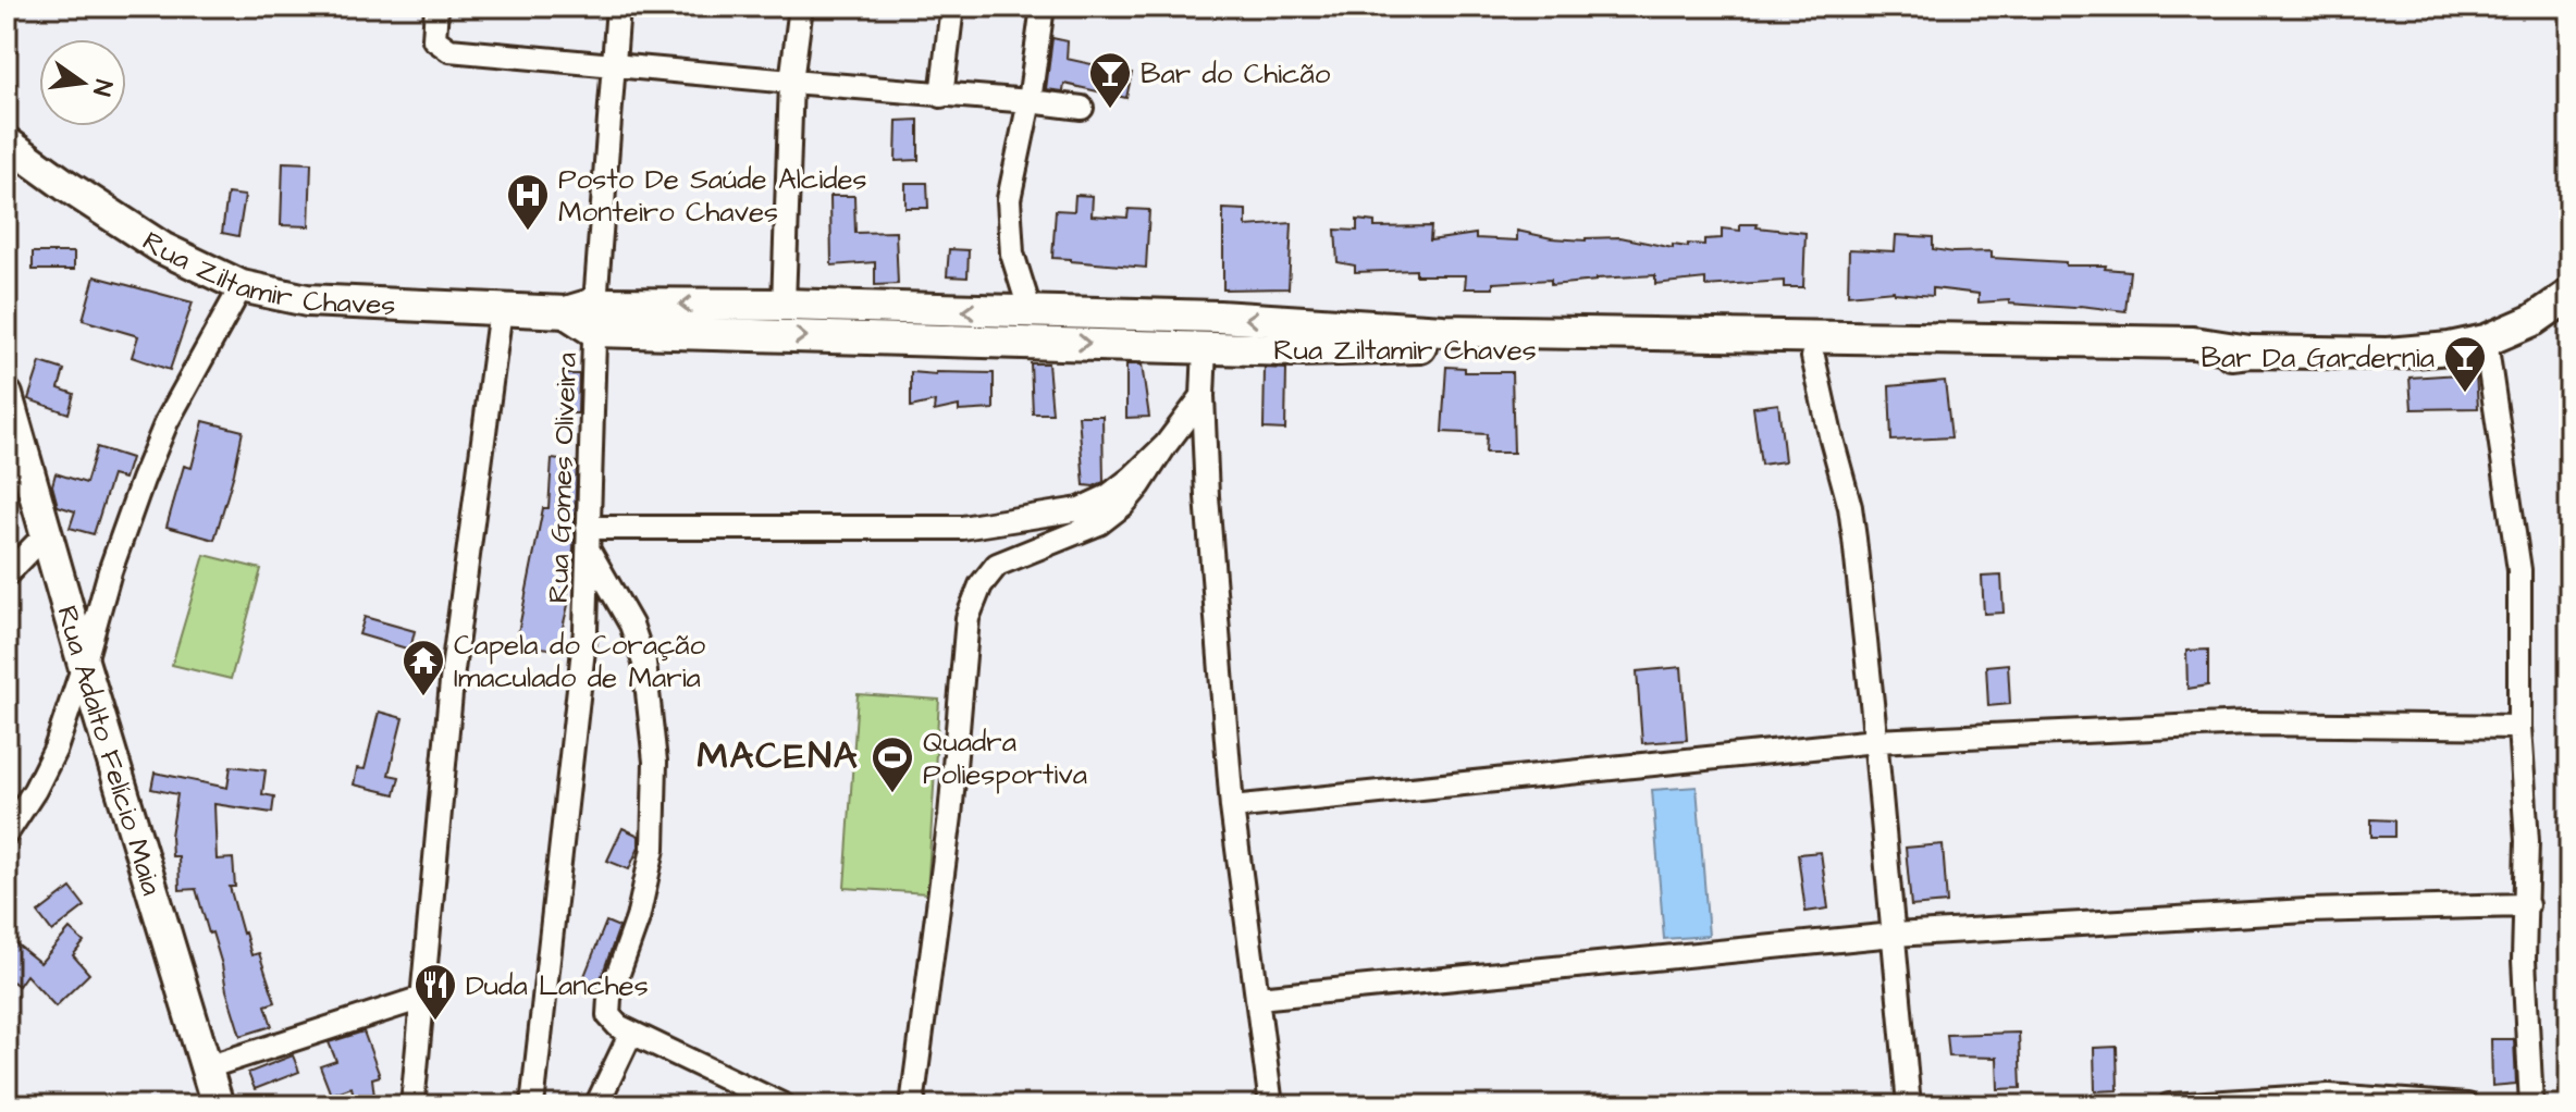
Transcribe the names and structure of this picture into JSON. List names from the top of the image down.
{
  "streets": {
    "street": ["Rua Ziltamir Chaves", "Rua Gomes Oliveira", "Rua Adalto Felício Maia"]
  },
  "crossings": [
    ["Rua Ziltamir Chaves", "Rua Gomes Oliveira"]
  ],
  "districts": ["MACENA"],
  "places": {
    "bar": ["Bar do Chicão", "Bar Da Gardernia"],
    "hospital": ["Posto De Saúde Alcides Monteiro Chaves"],
    "temple": ["Capela do Coração Imaculado de Maria"],
    "sports": ["Quadra Poliesportiva"],
    "restaurant": ["Duda Lanches"]
  },
  "north": "right"
}
